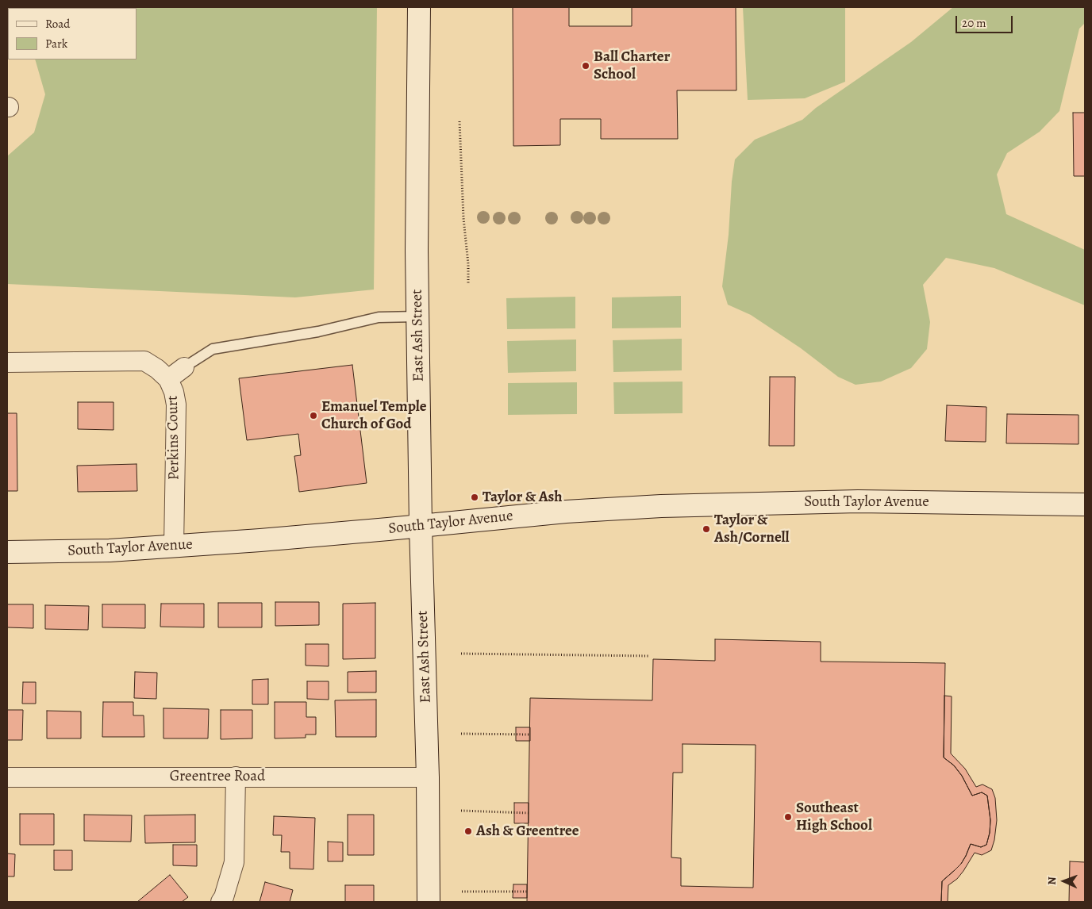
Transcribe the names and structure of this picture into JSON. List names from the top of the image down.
{
  "streets": {
    "street": [
      "East Ash Street",
      "Perkins Court",
      "South Taylor Avenue",
      "Greentree Road"
    ]
  },
  "crossings": [
    ["East Ash Street", "South Taylor Avenue"],
    ["East Ash Street", "Greentree Road"],
    ["Perkins Court", "South Taylor Avenue"]
  ],
  "places": [
    "Ball Charter School",
    "Emanuel Temple Church of God",
    "Taylor & Ash",
    "Taylor & Ash/Cornell",
    "Southeast High School",
    "Ash & Greentree"
  ],
  "legend": ["Road", "Park"],
  "scale_bar": "20 m",
  "north": "left"
}
